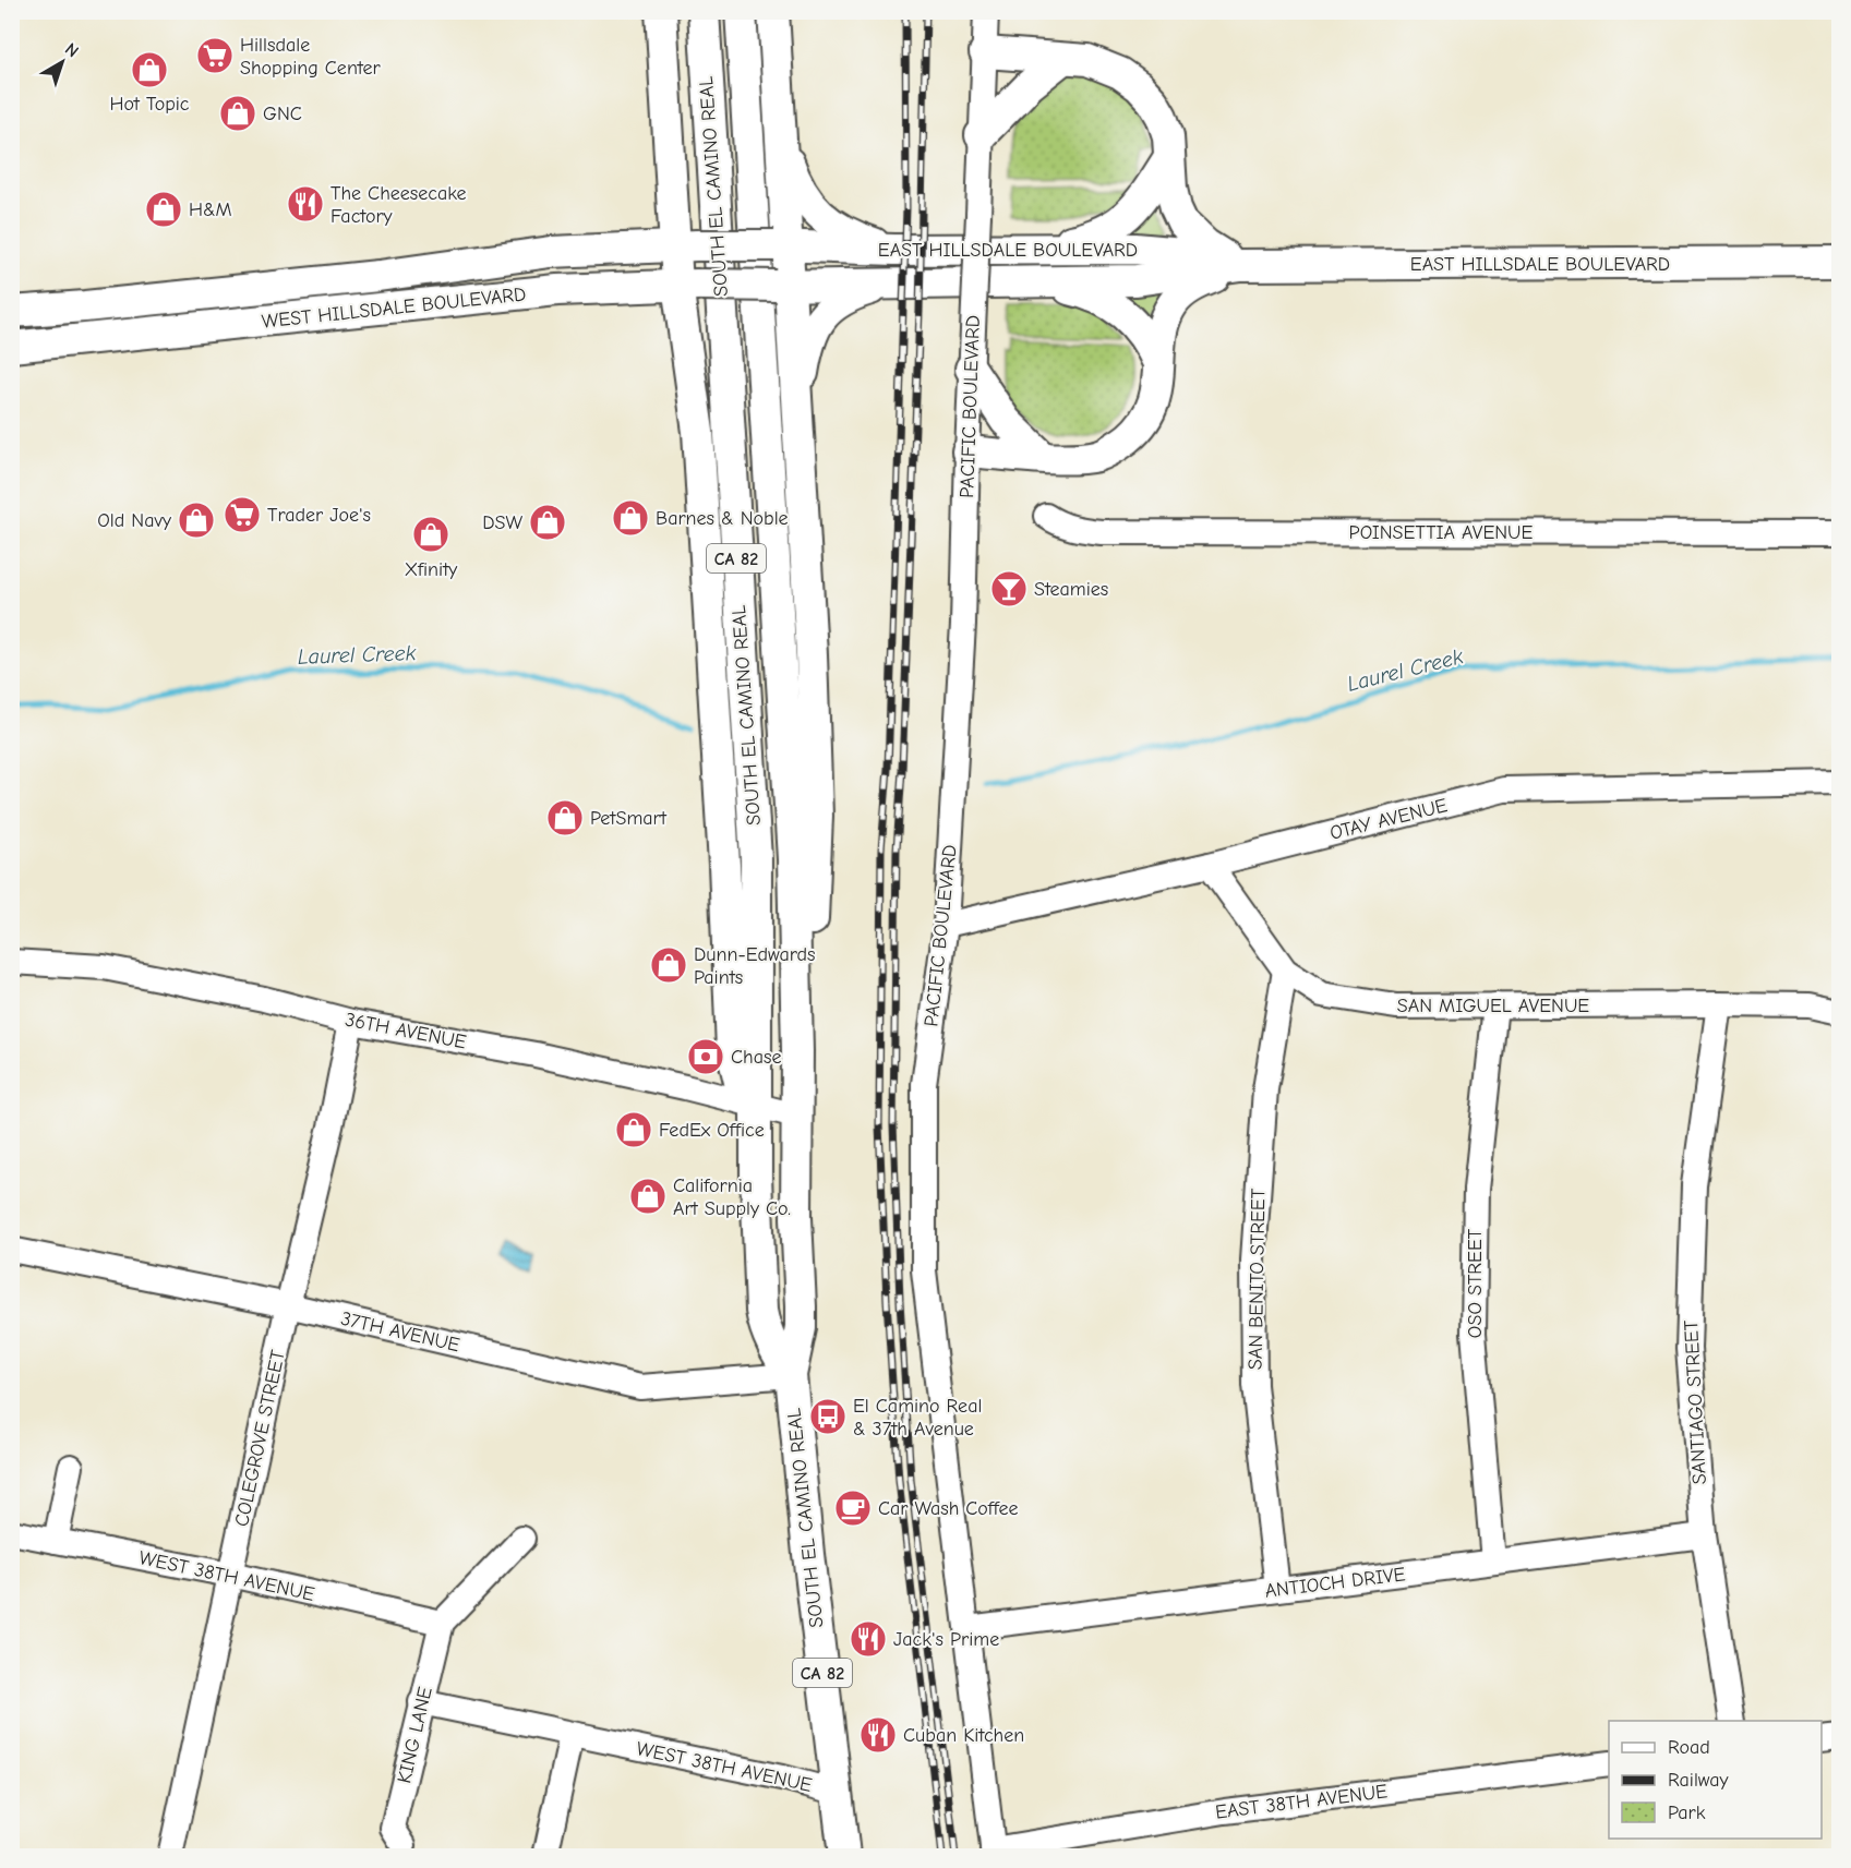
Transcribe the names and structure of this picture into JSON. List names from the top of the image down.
{
  "streets": {
    "main road": [
      "SOUTH EL CAMINO REAL",
      "EAST HILLSDALE BOULEVARD",
      "WEST HILLSDALE BOULEVARD",
      "CA 82"
    ],
    "street": [
      "PACIFIC BOULEVARD",
      "POINSETTIA AVENUE",
      "OTAY AVENUE",
      "SAN MIGUEL AVENUE",
      "36TH AVENUE",
      "SAN BENITO STREET",
      "OSO STREET",
      "37TH AVENUE",
      "SANTIAGO STREET",
      "COLEGROVE STREET",
      "WEST 38TH AVENUE",
      "ANTIOCH DRIVE",
      "KING LANE",
      "EAST 38TH AVENUE"
    ]
  },
  "crossings": [
    ["SOUTH EL CAMINO REAL", "36TH AVENUE"],
    ["SOUTH EL CAMINO REAL", "37TH AVENUE"],
    ["SOUTH EL CAMINO REAL", "WEST 38TH AVENUE"],
    ["EAST HILLSDALE BOULEVARD", "WEST HILLSDALE BOULEVARD"],
    ["PACIFIC BOULEVARD", "OTAY AVENUE"],
    ["PACIFIC BOULEVARD", "ANTIOCH DRIVE"],
    ["PACIFIC BOULEVARD", "EAST 38TH AVENUE"],
    ["OTAY AVENUE", "SAN MIGUEL AVENUE"],
    ["SAN MIGUEL AVENUE", "SAN BENITO STREET"],
    ["SAN MIGUEL AVENUE", "OSO STREET"],
    ["SAN MIGUEL AVENUE", "SANTIAGO STREET"],
    ["36TH AVENUE", "COLEGROVE STREET"],
    ["SAN BENITO STREET", "ANTIOCH DRIVE"],
    ["OSO STREET", "ANTIOCH DRIVE"],
    ["37TH AVENUE", "COLEGROVE STREET"],
    ["SANTIAGO STREET", "ANTIOCH DRIVE"],
    ["COLEGROVE STREET", "WEST 38TH AVENUE"],
    ["WEST 38TH AVENUE", "KING LANE"]
  ],
  "water": ["Laurel Creek"],
  "places": {
    "supermarket": ["Hillsdale Shopping Center", "Trader Joe's"],
    "shop": [
      "Hot Topic",
      "GNC",
      "H&M",
      "Barnes & Noble",
      "Old Navy",
      "DSW",
      "Xfinity",
      "PetSmart",
      "Dunn-Edwards Paints",
      "FedEx Office",
      "California Art Supply Co."
    ],
    "restaurant": ["The Cheesecake Factory", "Jack's Prime", "Cuban Kitchen"],
    "bar": ["Steamies"],
    "bank": ["Chase"],
    "bus stop": ["El Camino Real & 37th Avenue"],
    "cafe": ["Car Wash Coffee"]
  },
  "legend": ["Road", "Railway", "Park"],
  "north": "top right"
}
